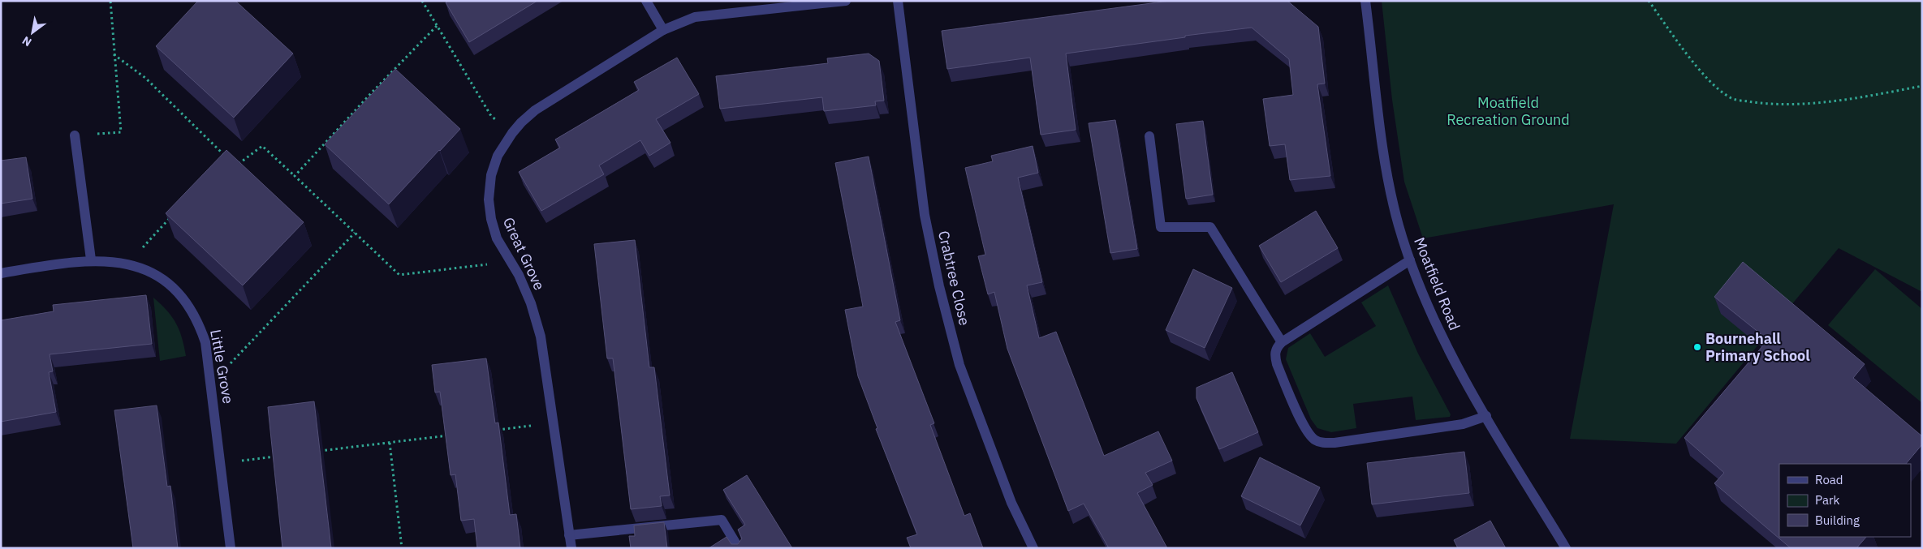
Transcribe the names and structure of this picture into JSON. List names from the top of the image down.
{
  "streets": {
    "street": [
      "Great Grove",
      "Crabtree Close",
      "Moatfield Road",
      "Little Grove"
    ]
  },
  "parks": ["Moatfield Recreation Ground"],
  "places": ["Bournehall Primary School"],
  "legend": ["Road", "Park", "Building"],
  "north": "bottom left"
}
